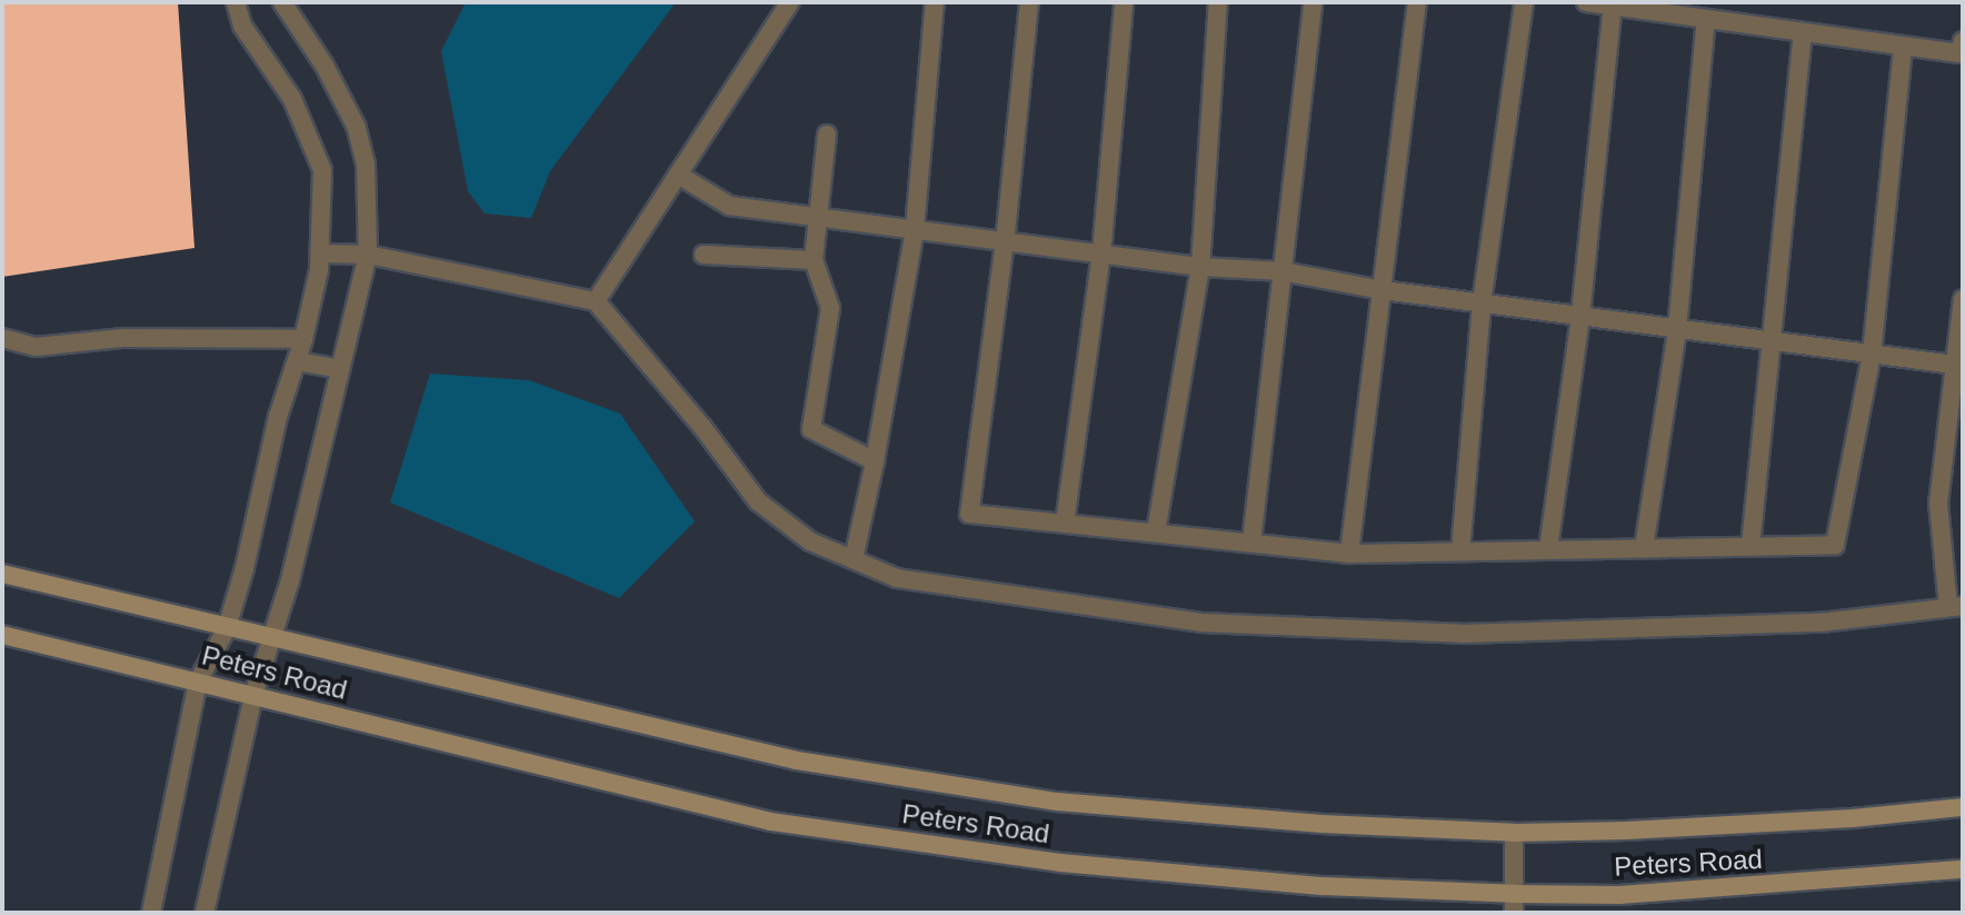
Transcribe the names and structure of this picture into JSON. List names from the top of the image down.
{
  "streets": {
    "main road": ["Peters Road"]
  }
}
